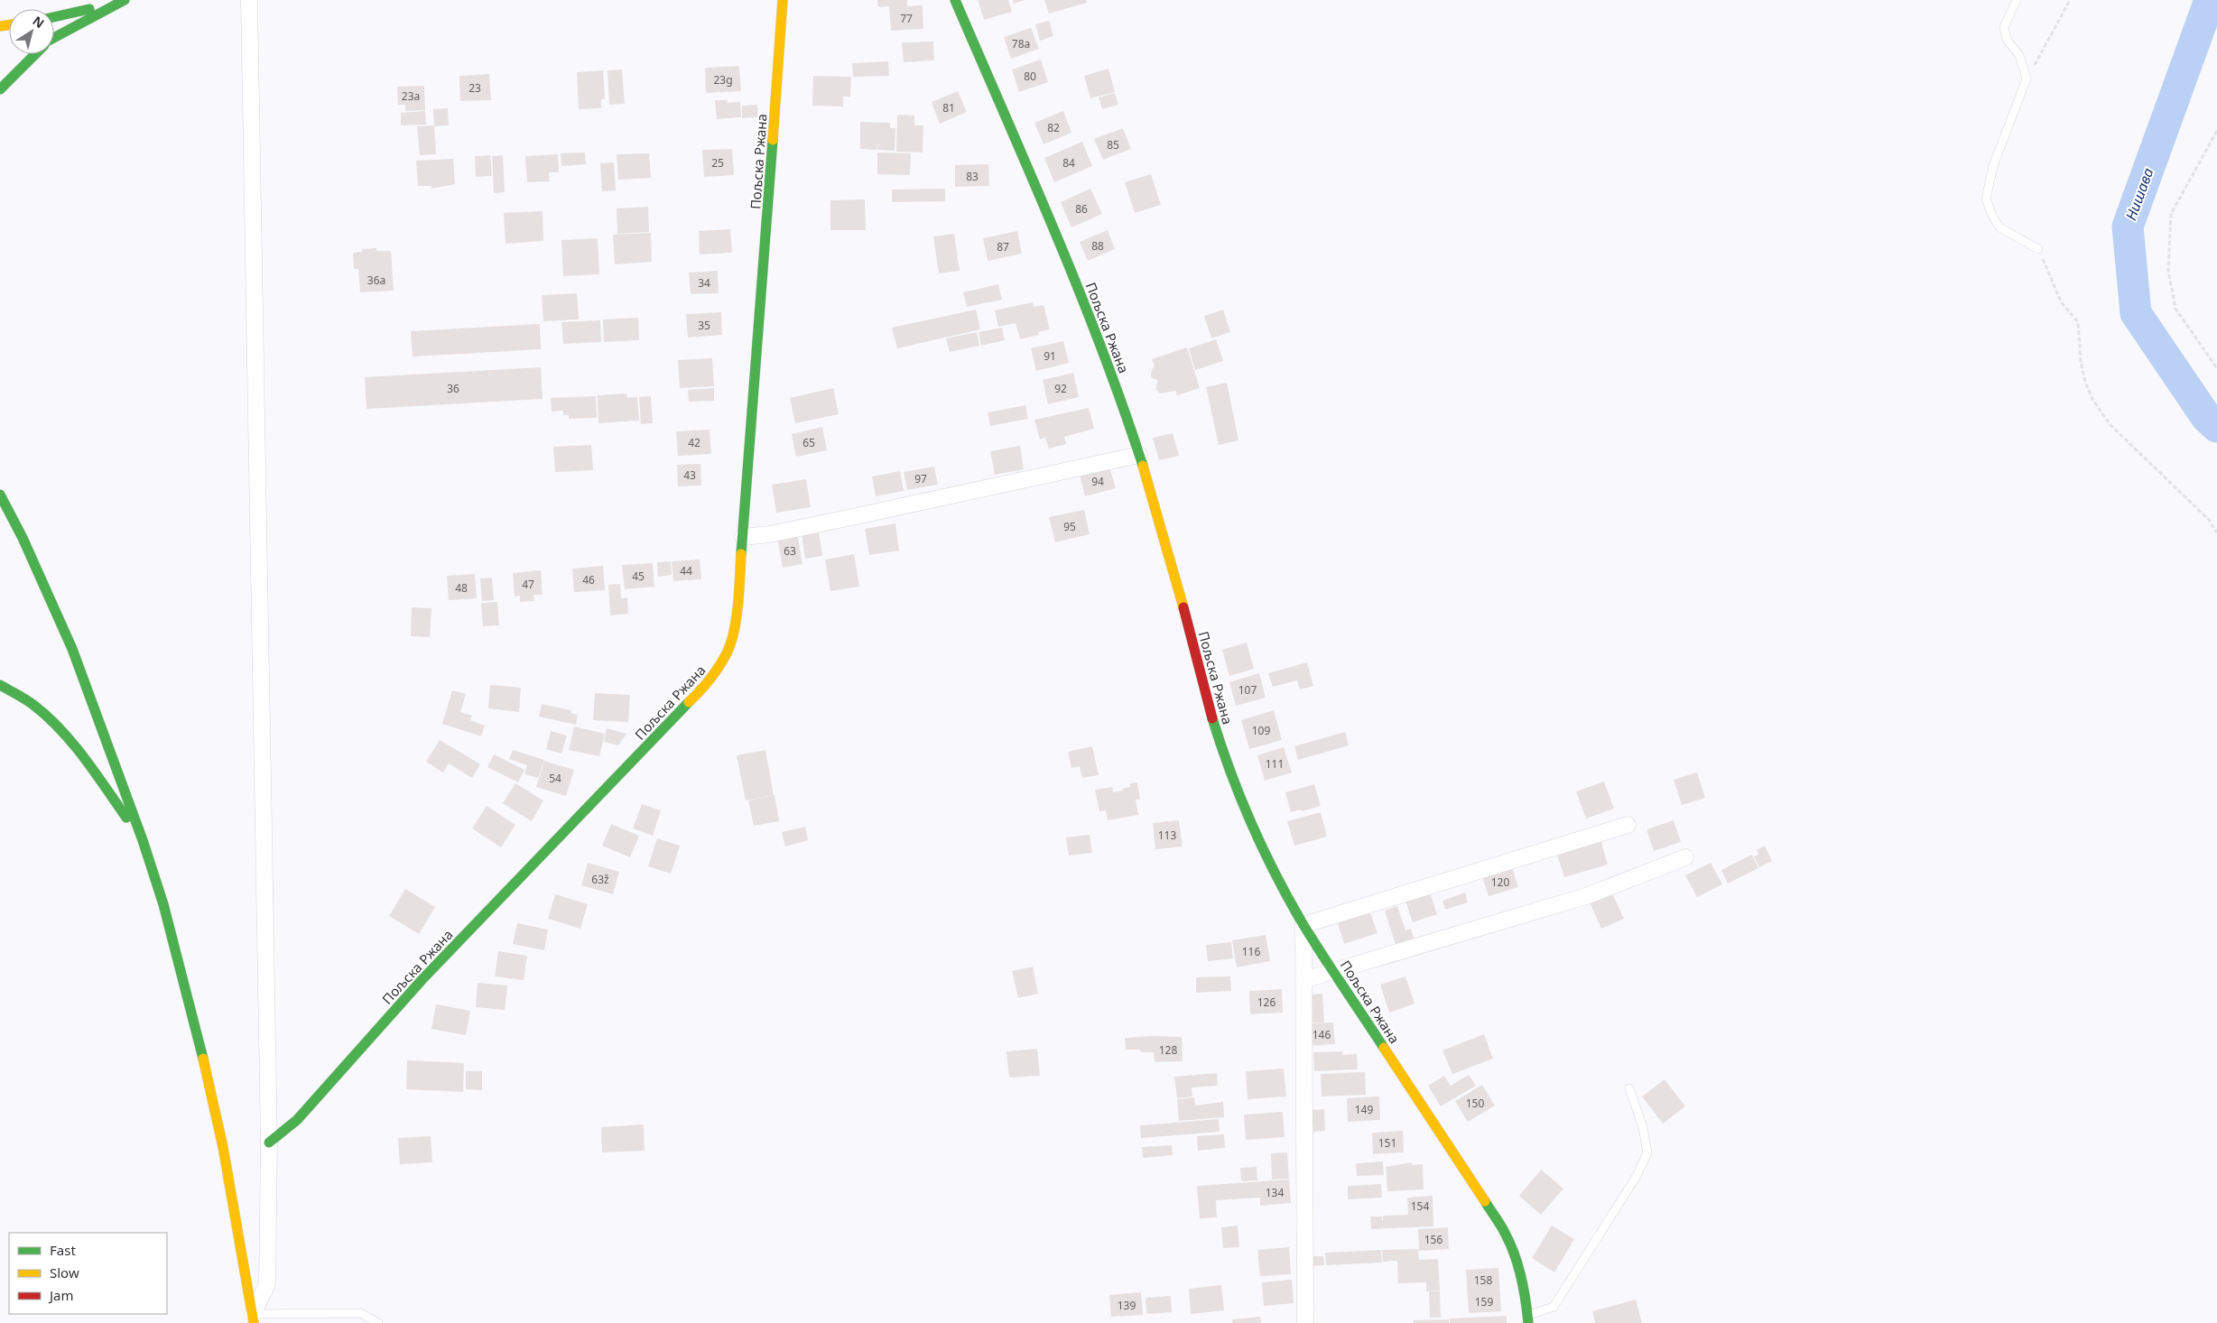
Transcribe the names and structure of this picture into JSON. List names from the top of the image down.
{
  "streets": {
    "street": ["Пољска Ржана"]
  },
  "water": ["Нишава"],
  "house_numbers": [
    "77",
    "78a",
    "80",
    "23g",
    "23",
    "23a",
    "81",
    "82",
    "85",
    "25",
    "84",
    "83",
    "86",
    "88",
    "87",
    "36a",
    "34",
    "35",
    "91",
    "36",
    "92",
    "42",
    "65",
    "43",
    "97",
    "94",
    "95",
    "63",
    "44",
    "45",
    "46",
    "47",
    "48",
    "107",
    "109",
    "111",
    "54",
    "113",
    "63ž",
    "120",
    "116",
    "126",
    "146",
    "128",
    "150",
    "149",
    "151",
    "134",
    "154",
    "156",
    "158",
    "159",
    "139"
  ],
  "legend": ["Fast", "Slow", "Jam"],
  "north": "top right"
}
